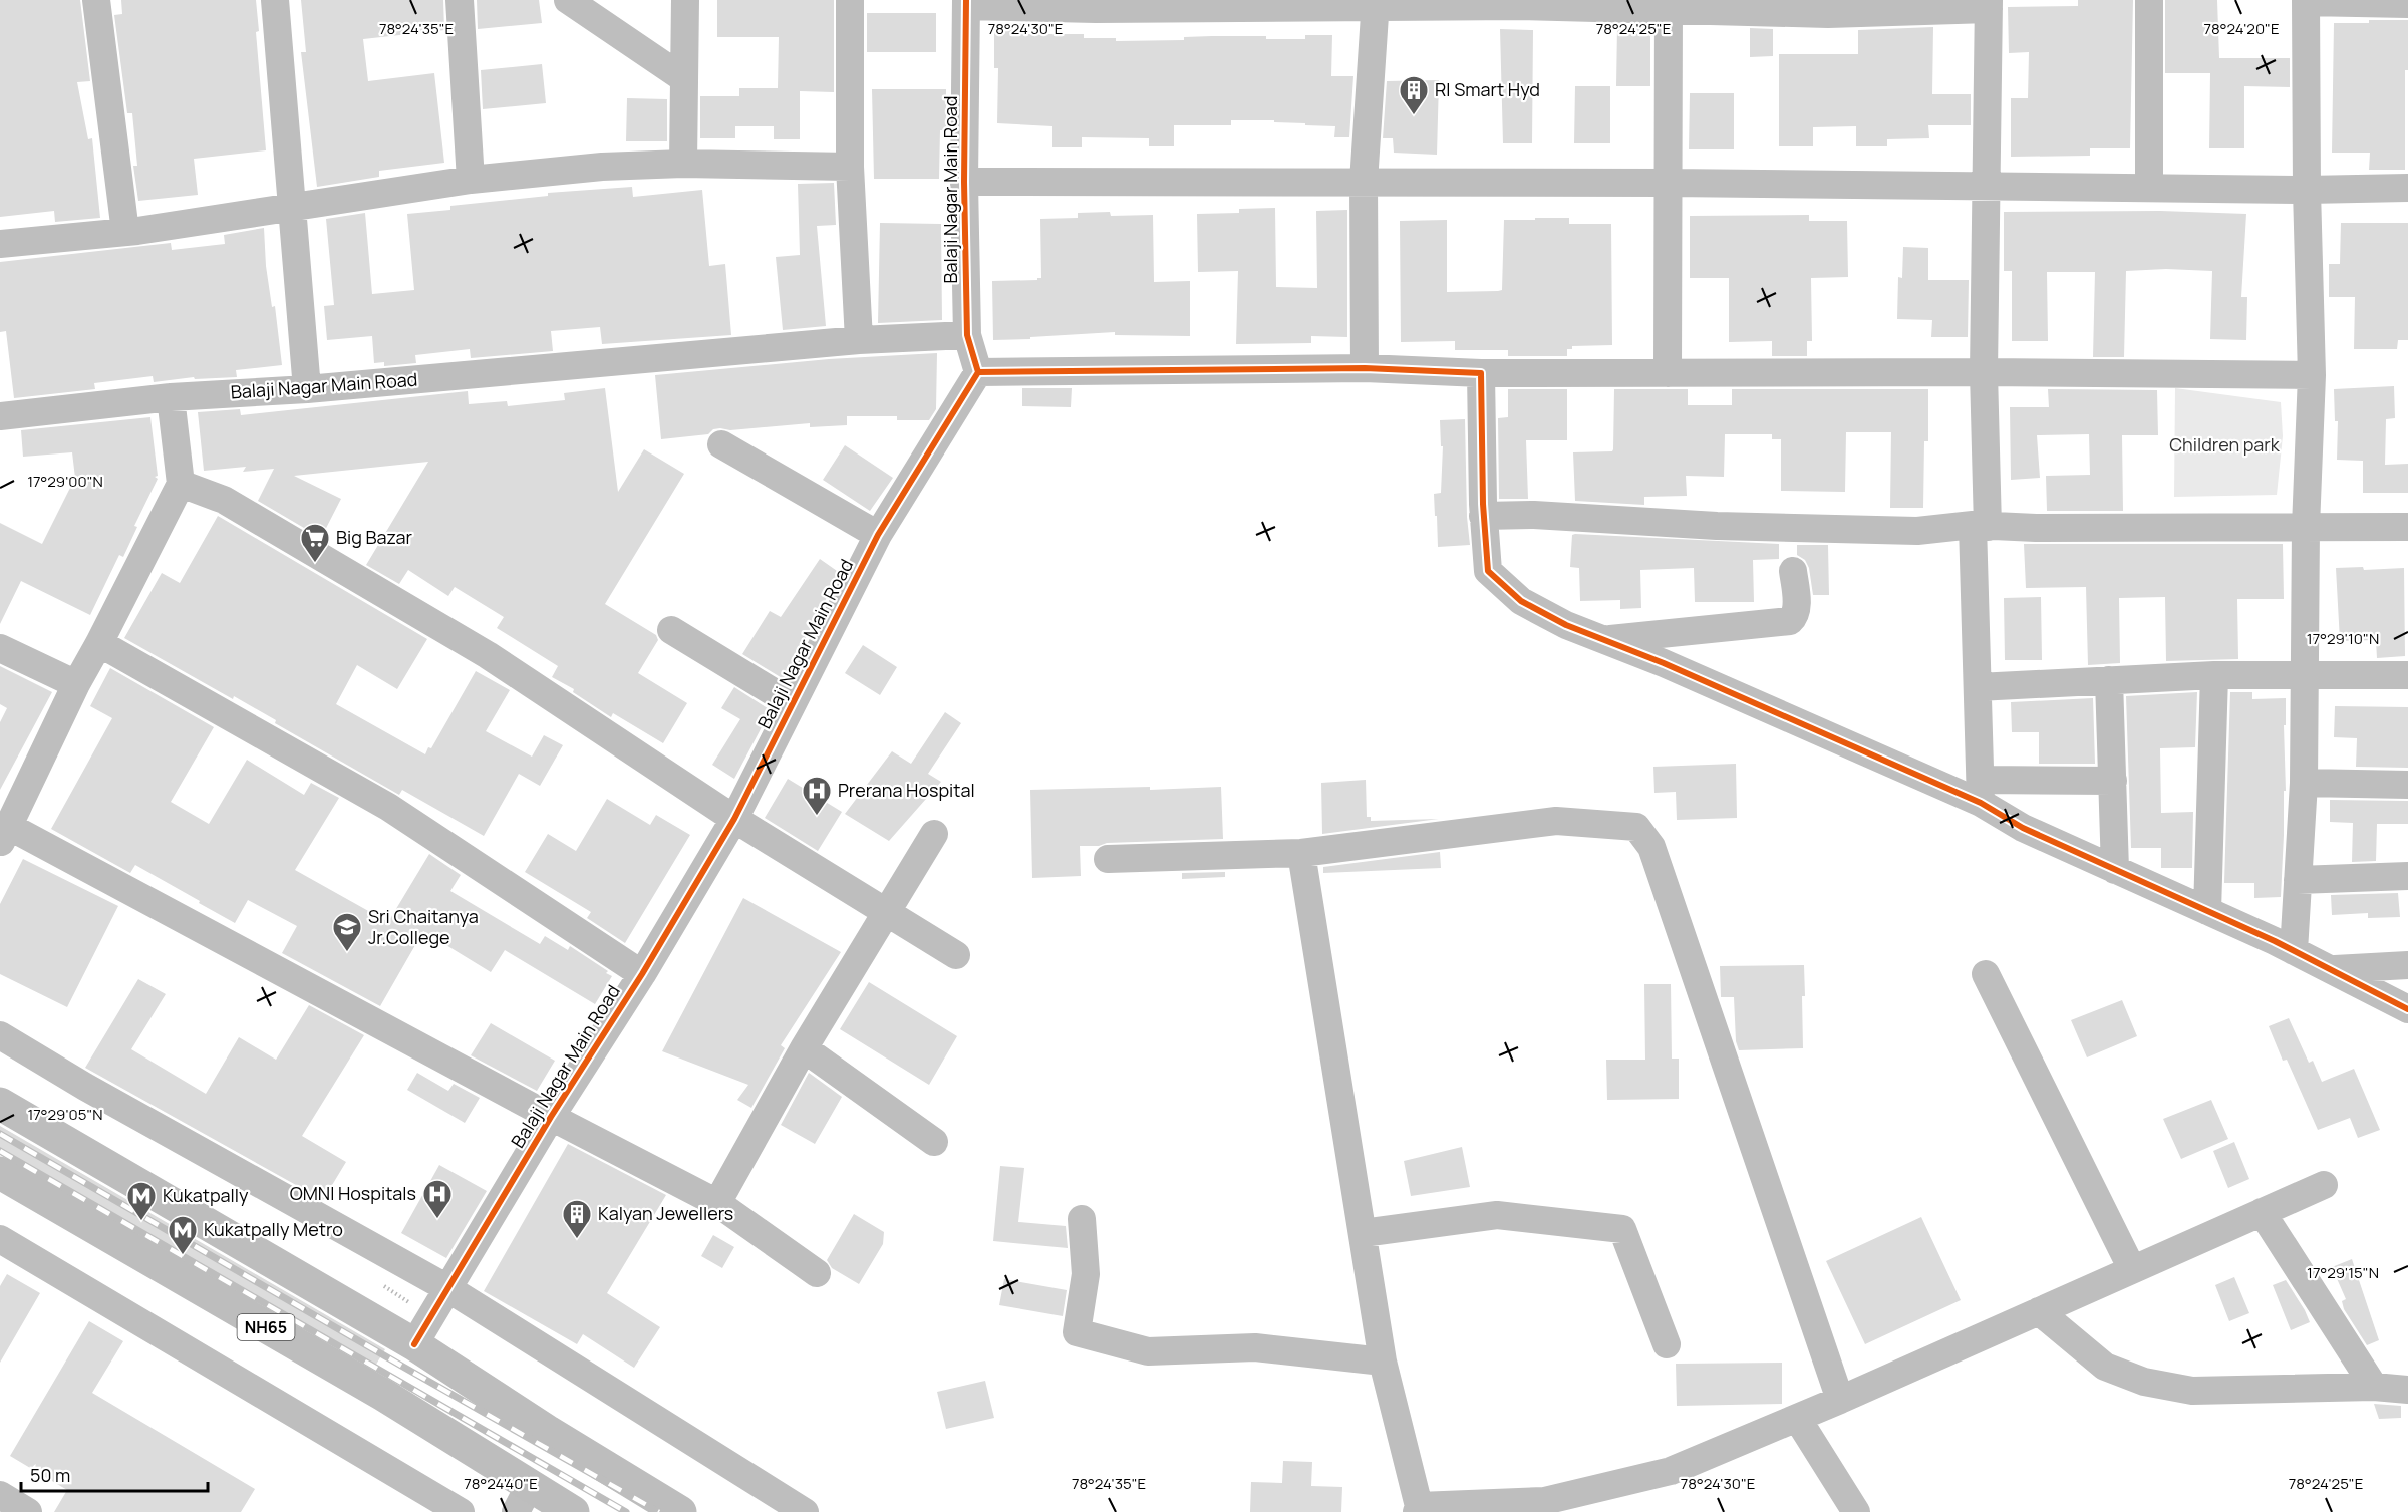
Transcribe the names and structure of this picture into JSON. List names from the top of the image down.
{
  "streets": {
    "highway": ["NH65"],
    "street": ["Balaji Nagar Main Road"]
  },
  "parks": ["Children park"],
  "places": {
    "building": ["RI Smart Hyd", "Kalyan Jewellers"],
    "supermarket": ["Big Bazar"],
    "hospital": ["Prerana Hospital", "OMNI Hospitals"],
    "school or university": ["Sri Chaitanya Jr.College"],
    "metro station": ["Kukatpally", "Kukatpally Metro"]
  },
  "scale_bar": "50 m",
  "coordinates": [
    "78°24'35\"E",
    "78°24'30\"E",
    "78°24'25\"E",
    "78°24'20\"E",
    "17°29'00\"N",
    "17°29'10\"N",
    "17°29'05\"N",
    "17°29'15\"N",
    "78°24'40\"E"
  ]
}
